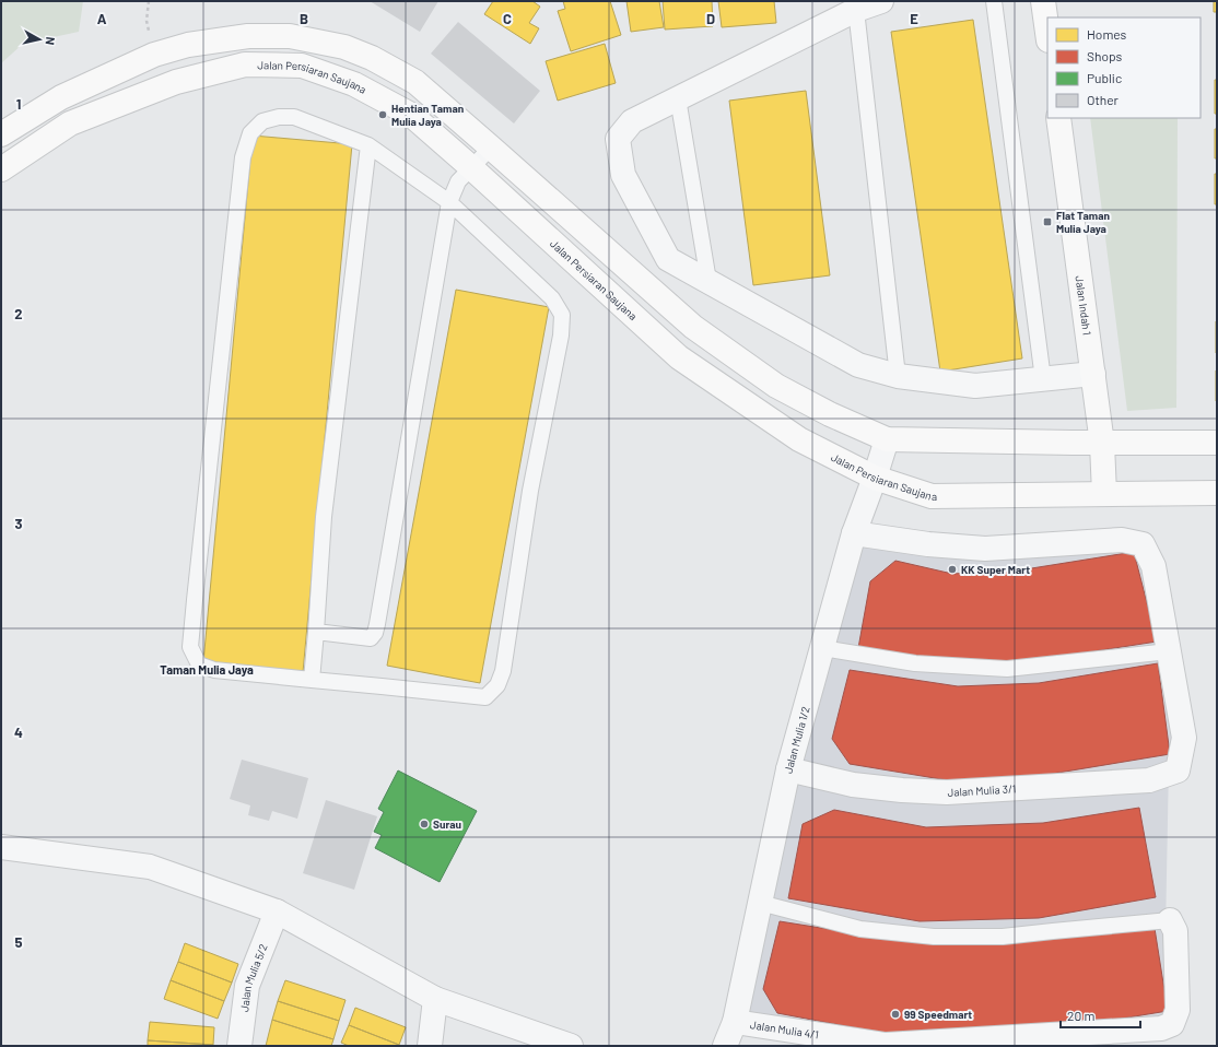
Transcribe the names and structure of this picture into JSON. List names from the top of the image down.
{
  "streets": {
    "street": [
      "Jalan Persiaran Saujana",
      "Jalan Indah 1",
      "Jalan Mulia 1/2",
      "Jalan Mulia 3/1",
      "Jalan Mulia 5/2",
      "Jalan Mulia 4/1"
    ]
  },
  "crossings": [
    ["Jalan Persiaran Saujana", "Jalan Indah 1"],
    ["Jalan Persiaran Saujana", "Jalan Mulia 1/2"],
    ["Jalan Mulia 1/2", "Jalan Mulia 3/1"],
    ["Jalan Mulia 1/2", "Jalan Mulia 4/1"]
  ],
  "districts": ["Taman Mulia Jaya"],
  "places": {
    "other": [
      "Hentian Taman Mulia Jaya",
      "KK Super Mart",
      "Surau",
      "99 Speedmart"
    ],
    "transit": ["Flat Taman Mulia Jaya"]
  },
  "legend": [
    "Homes",
    "Shops",
    "Public",
    "Other"
  ],
  "scale_bar": "20 m",
  "north": "right",
  "grid": {
    "columns": [
      "A",
      "B",
      "C",
      "D",
      "E"
    ],
    "rows": [
      "1",
      "2",
      "3",
      "4",
      "5"
    ]
  }
}
